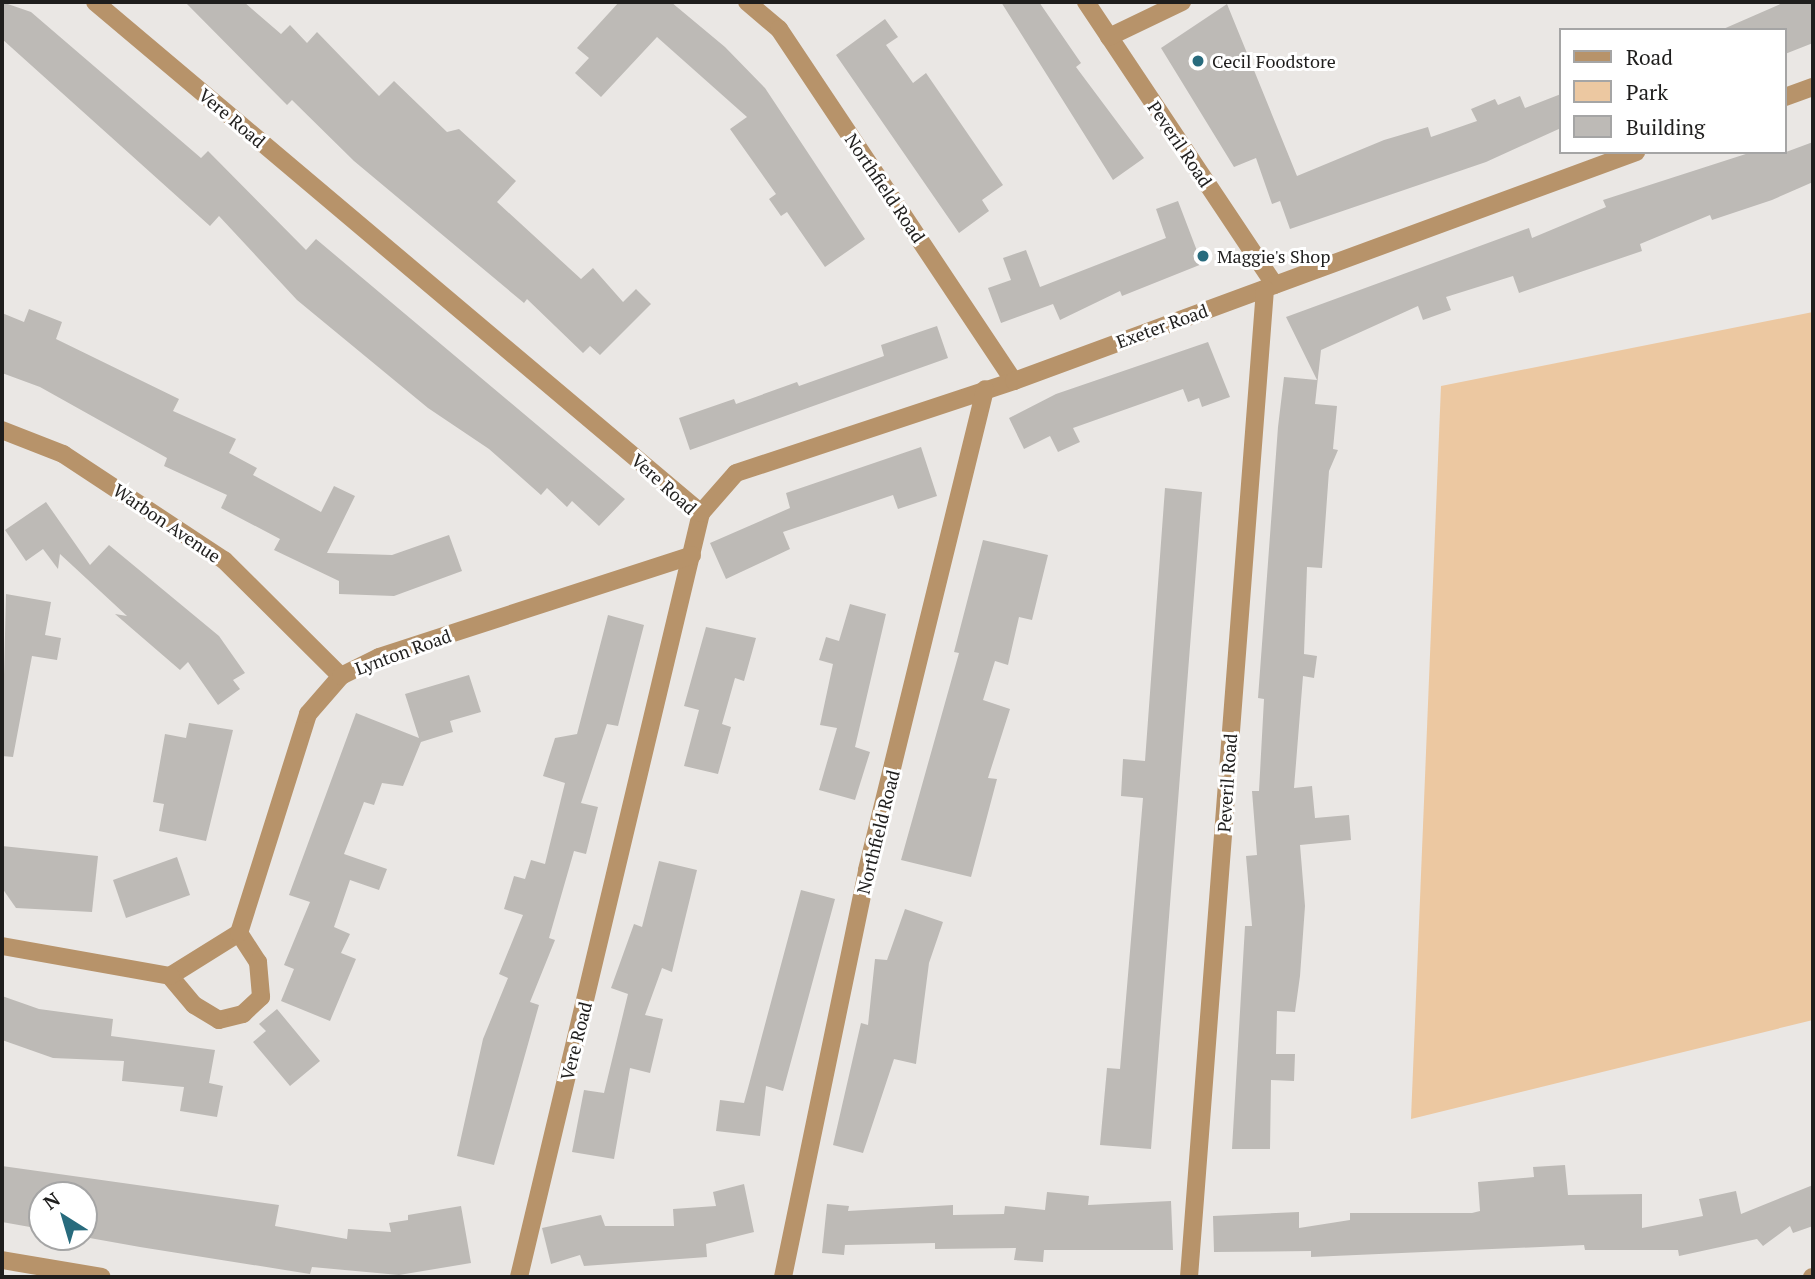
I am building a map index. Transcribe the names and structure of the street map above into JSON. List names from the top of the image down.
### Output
{
  "streets": {
    "street": [
      "Vere Road",
      "Peveril Road",
      "Northfield Road",
      "Exeter Road",
      "Warbon Avenue",
      "Lynton Road"
    ]
  },
  "crossings": [
    ["Vere Road", "Exeter Road"],
    ["Vere Road", "Lynton Road"],
    ["Peveril Road", "Exeter Road"],
    ["Northfield Road", "Exeter Road"],
    ["Warbon Avenue", "Lynton Road"]
  ],
  "places": ["Cecil Foodstore", "Maggie's Shop"],
  "legend": ["Road", "Park", "Building"],
  "north": "top left"
}
